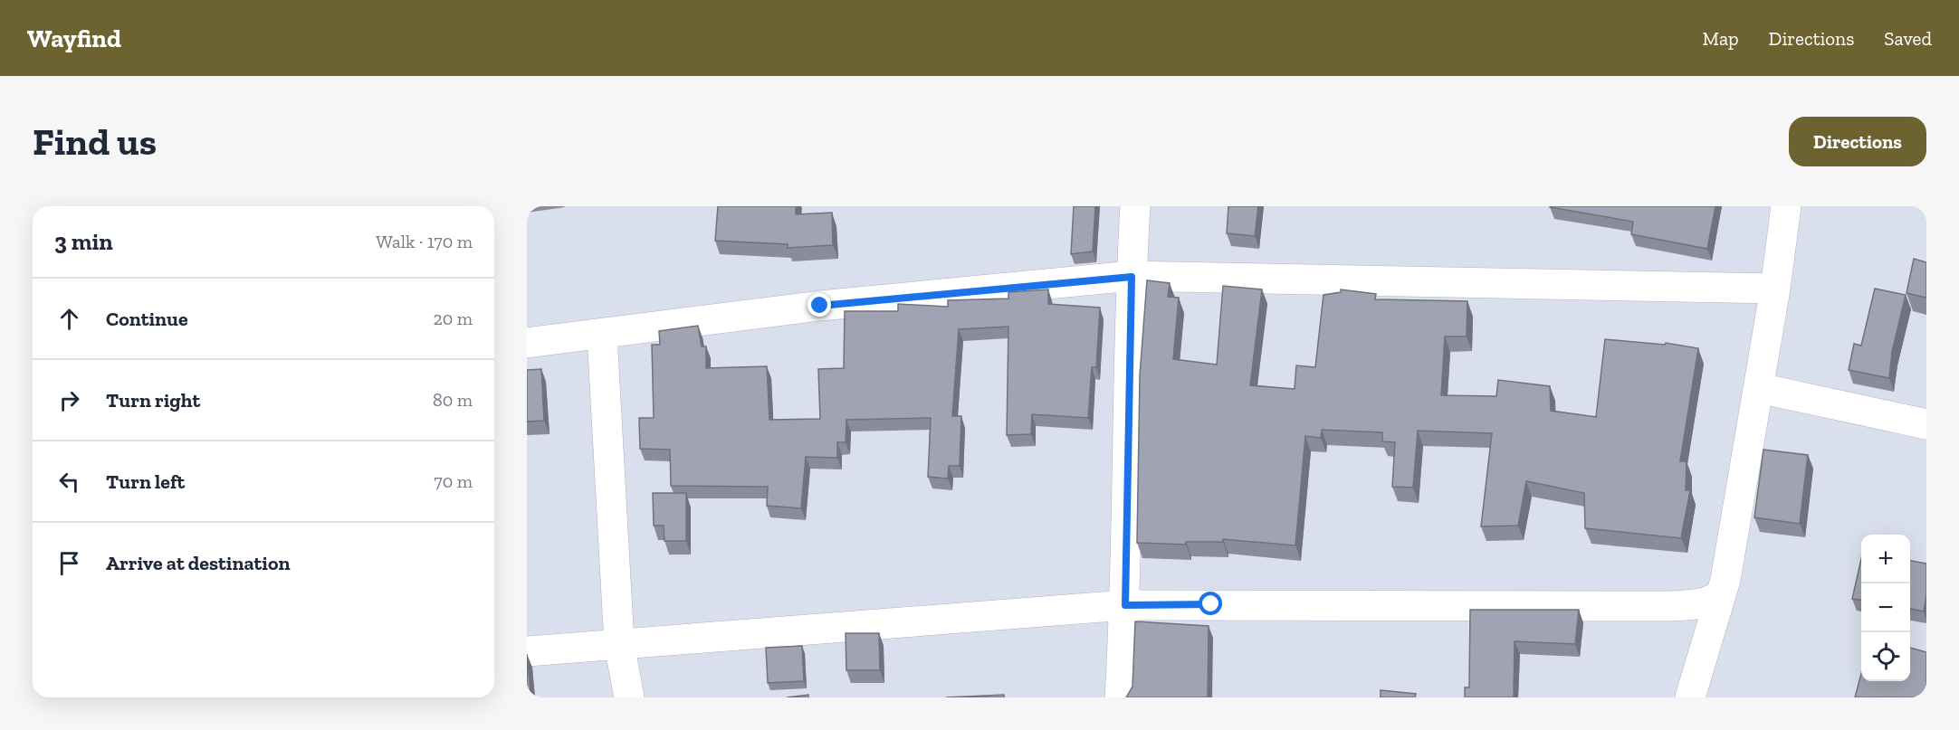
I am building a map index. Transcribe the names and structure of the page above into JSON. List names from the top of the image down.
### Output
{
  "page": {
    "header": "Wayfind",
    "nav": ["Map", "Directions", "Saved"],
    "buttons": "Directions",
    "title": "Find us",
    "heading": ["3 min", "Walk · 170 m"],
    "list": [
      ["Continue", "20 m"],
      ["Turn right", "80 m"],
      ["Turn left", "70 m"],
      "Arrive at destination"
    ],
    "map_buttons": ["+", "−"]
  }
}
